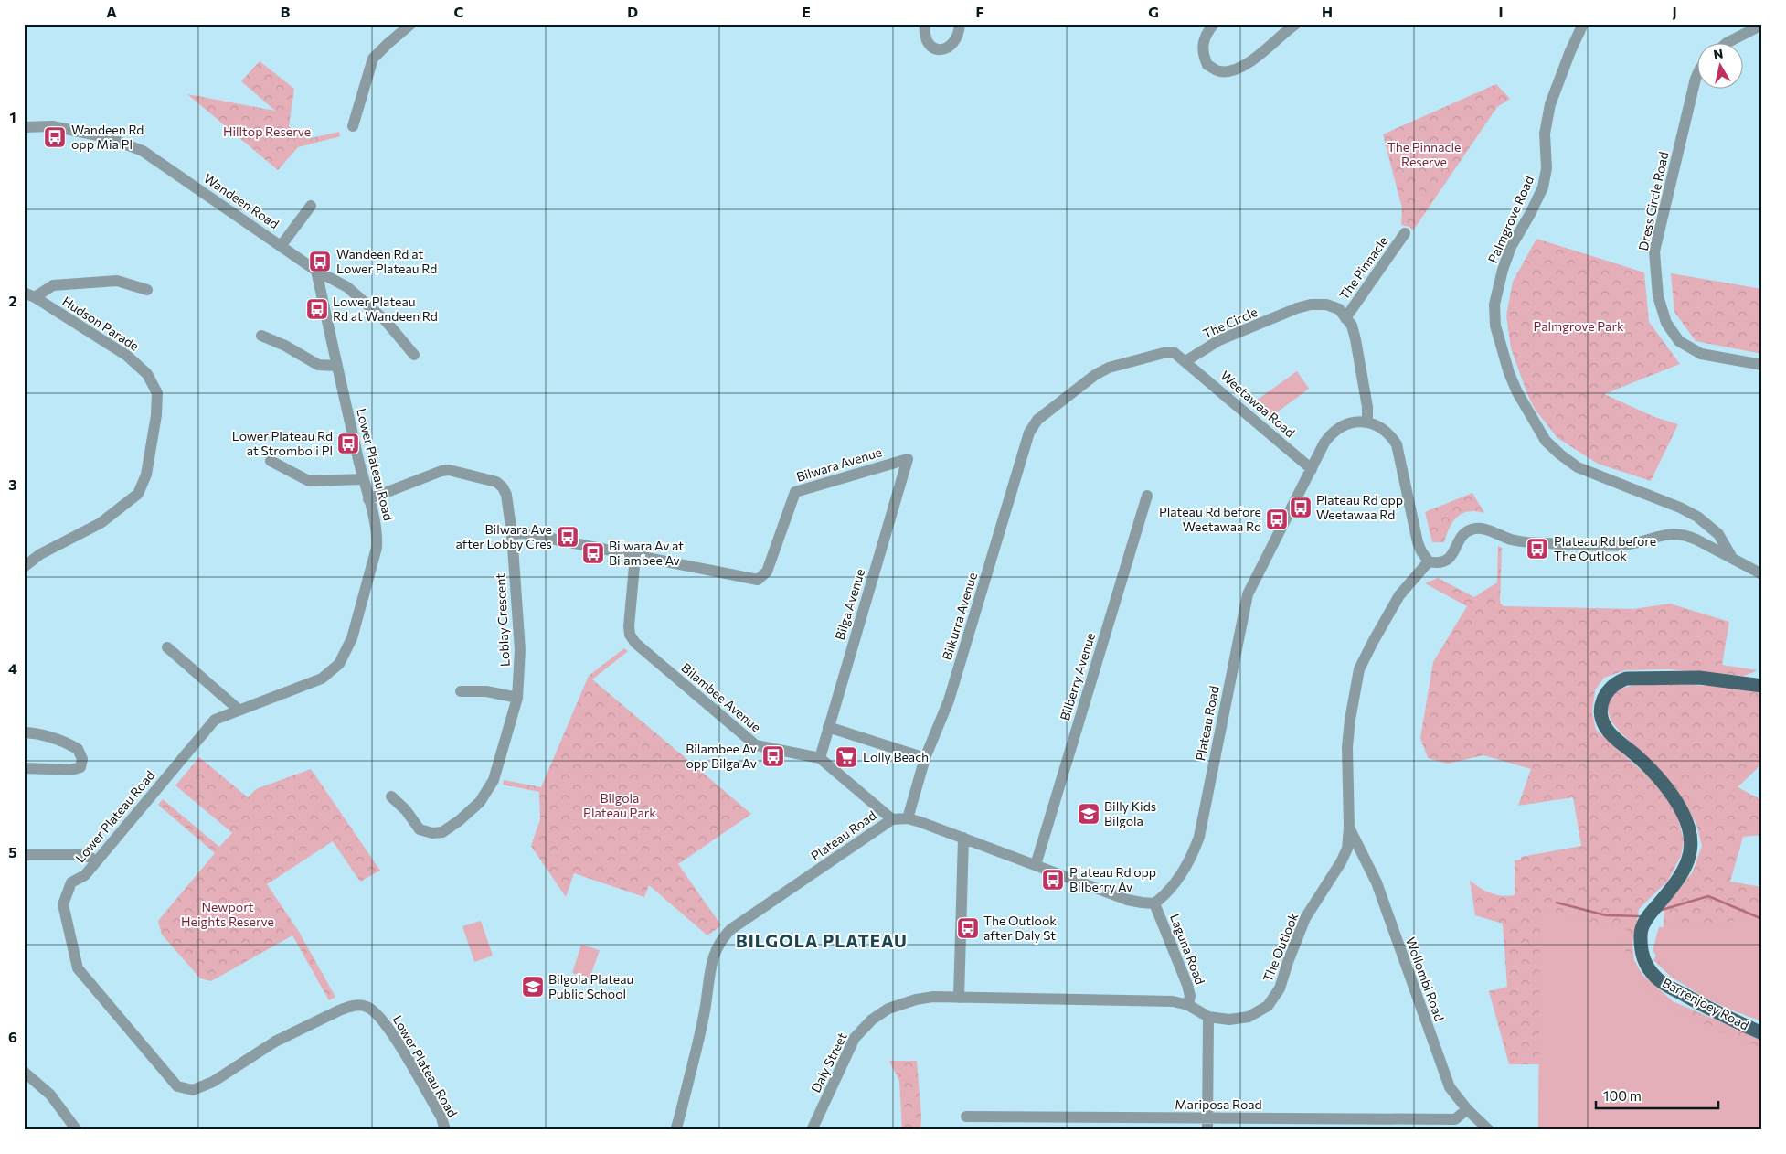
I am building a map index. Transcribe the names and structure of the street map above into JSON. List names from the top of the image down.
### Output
{
  "streets": {
    "main road": ["Barrenjoey Road"],
    "street": [
      "Wandeen Road",
      "Dress Circle Road",
      "Palmgrove Road",
      "The Pinnacle",
      "The Circle",
      "Hudson Parade",
      "Weetawaa Road",
      "Lower Plateau Road",
      "Bilwara Avenue",
      "Bilga Avenue",
      "Bilkurra Avenue",
      "Loblay Crescent",
      "Bilberry Avenue",
      "Bilambee Avenue",
      "Plateau Road",
      "The Outlook",
      "Laguna Road",
      "Wollombi Road",
      "Daly Street",
      "Mariposa Road"
    ]
  },
  "crossings": [
    ["Wandeen Road", "Lower Plateau Road"],
    ["The Pinnacle", "The Circle"],
    ["The Circle", "Weetawaa Road"],
    ["The Circle", "Bilkurra Avenue"],
    ["The Circle", "Plateau Road"],
    ["Weetawaa Road", "Bilkurra Avenue"],
    ["Weetawaa Road", "Plateau Road"],
    ["Bilwara Avenue", "Bilga Avenue"],
    ["Bilwara Avenue", "Loblay Crescent"],
    ["Bilwara Avenue", "Bilambee Avenue"],
    ["Bilga Avenue", "Bilambee Avenue"],
    ["Bilkurra Avenue", "Plateau Road"],
    ["Bilberry Avenue", "Plateau Road"],
    ["Bilambee Avenue", "Plateau Road"],
    ["Plateau Road", "Laguna Road"],
    ["The Outlook", "Laguna Road"],
    ["The Outlook", "Wollombi Road"],
    ["The Outlook", "Daly Street"],
    ["Wollombi Road", "Mariposa Road"]
  ],
  "districts": ["BILGOLA PLATEAU"],
  "parks": [
    "Hilltop Reserve",
    "The Pinnacle Reserve",
    "Palmgrove Park",
    "Bilgola Plateau Park",
    "Newport Heights Reserve"
  ],
  "places": {
    "bus stop": [
      "Wandeen Rd opp Mia Pl",
      "Wandeen Rd at Lower Plateau Rd",
      "Lower Plateau Rd at Wandeen Rd",
      "Lower Plateau Rd at Stromboli Pl",
      "Plateau Rd opp Weetawaa Rd",
      "Plateau Rd before Weetawaa Rd",
      "Bilwara Ave after Lobby Cres",
      "Plateau Rd before The Outlook",
      "Bilwara Av at Bilambee Av",
      "Bilambee Av opp Bilga Av",
      "Plateau Rd opp Bilberry Av",
      "The Outlook after Daly St"
    ],
    "supermarket": ["Lolly Beach"],
    "school or university": ["Billy Kids Bilgola", "Bilgola Plateau Public School"]
  },
  "scale_bar": "100 m",
  "north": "top",
  "grid": {
    "columns": [
      "A",
      "B",
      "C",
      "D",
      "E",
      "F",
      "G",
      "H",
      "I",
      "J"
    ],
    "rows": [
      "1",
      "2",
      "3",
      "4",
      "5",
      "6"
    ]
  }
}
